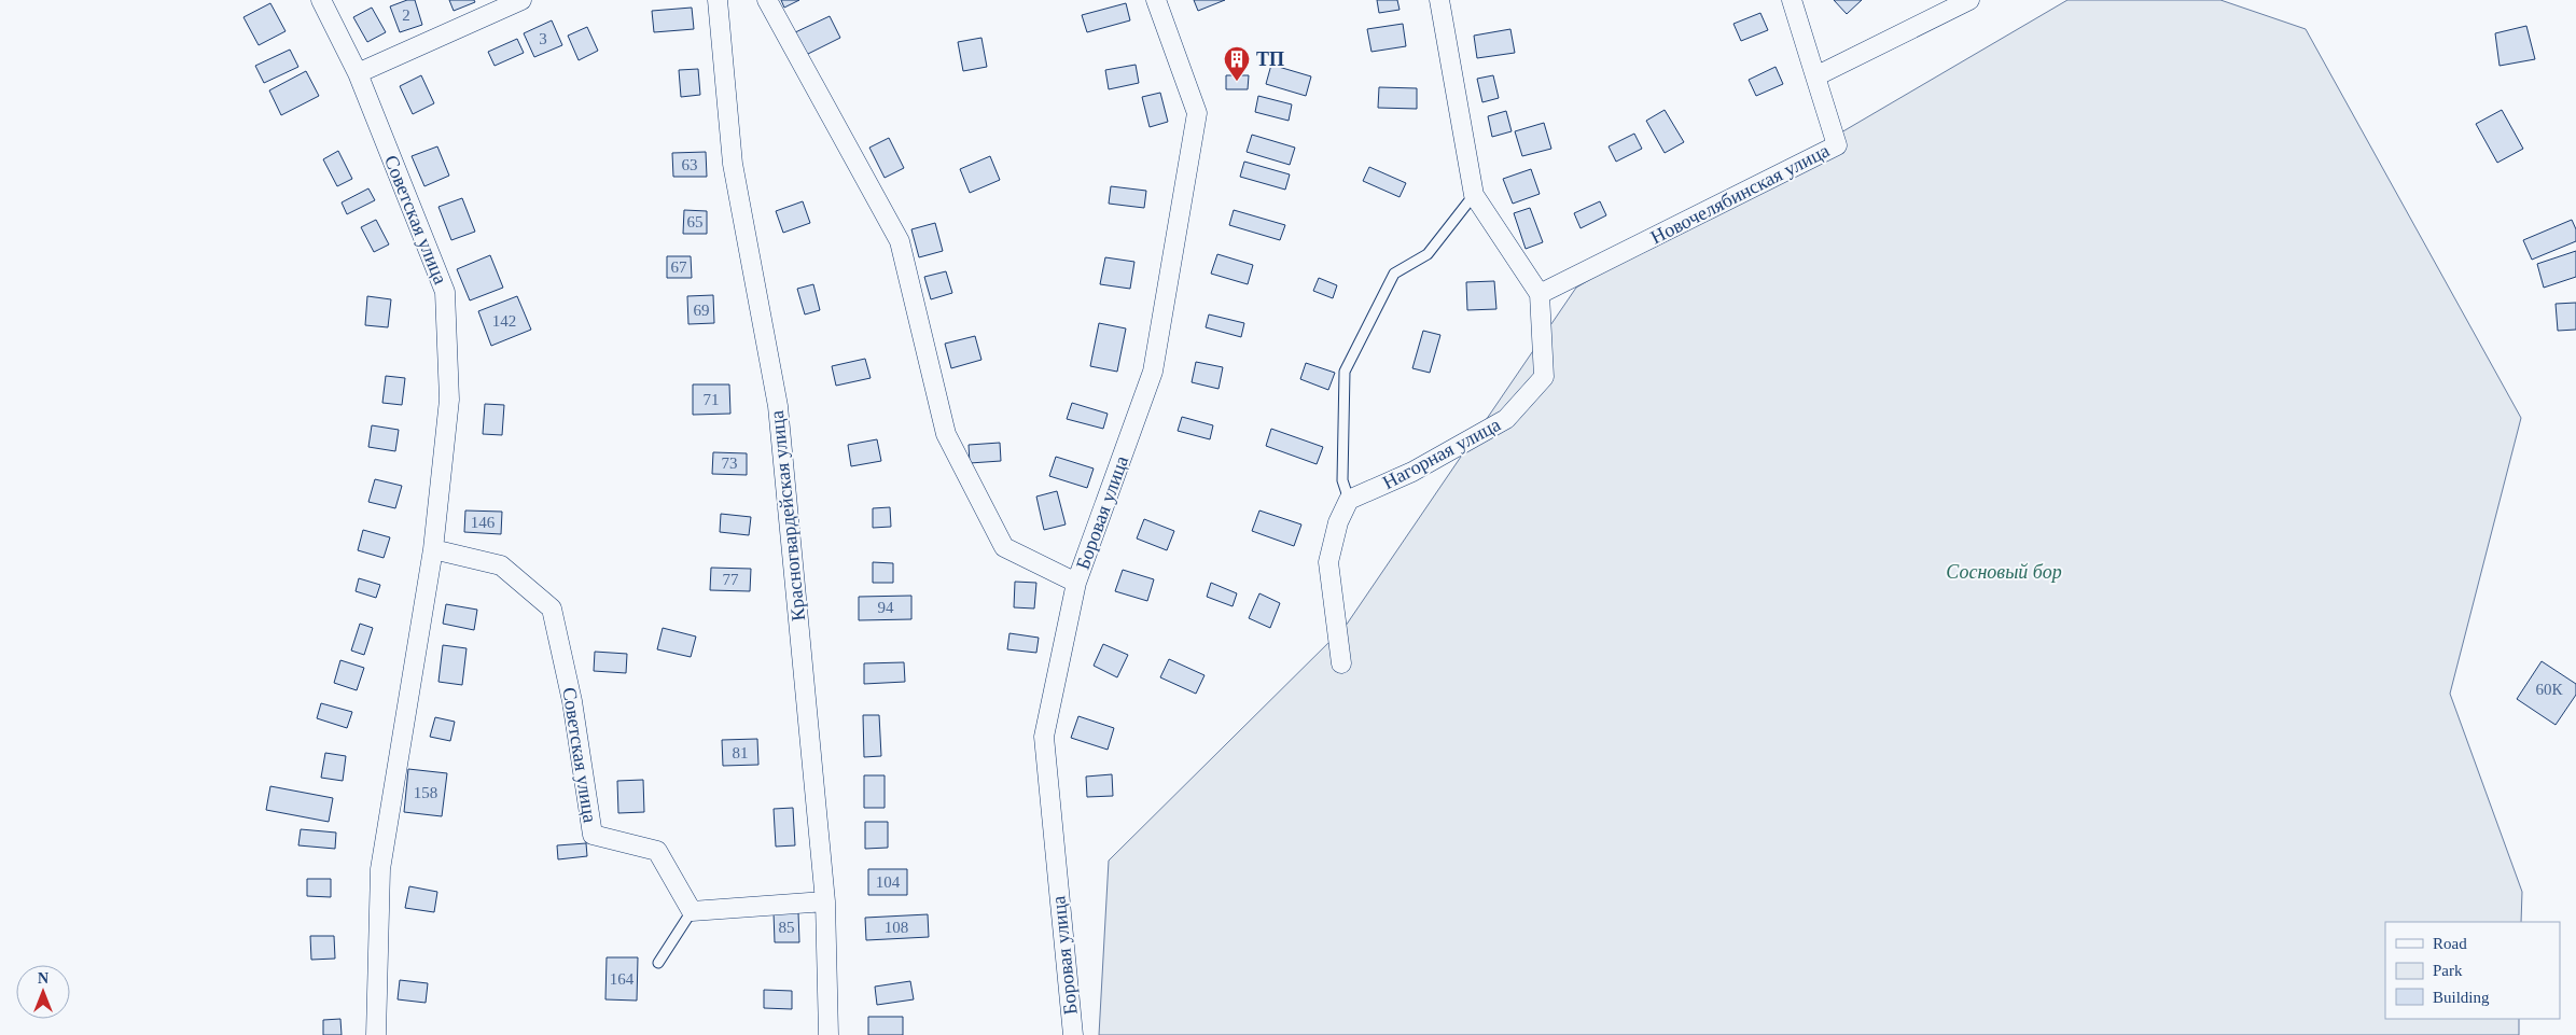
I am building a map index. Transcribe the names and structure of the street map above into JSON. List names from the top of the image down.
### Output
{
  "streets": {
    "street": [
      "Новочелябинская улица",
      "Советская улица",
      "Нагорная улица",
      "Боровая улица",
      "Красногвардейская улица"
    ]
  },
  "crossings": [
    ["Новочелябинская улица", "Нагорная улица"]
  ],
  "parks": ["Сосновый бор"],
  "places": {
    "building": ["ТП"]
  },
  "house_numbers": [
    "2",
    "3",
    "63",
    "65",
    "67",
    "69",
    "142",
    "71",
    "73",
    "146",
    "77",
    "94",
    "60К",
    "81",
    "158",
    "104",
    "85",
    "108",
    "164"
  ],
  "legend": ["Road", "Park", "Building"],
  "north": "top"
}
